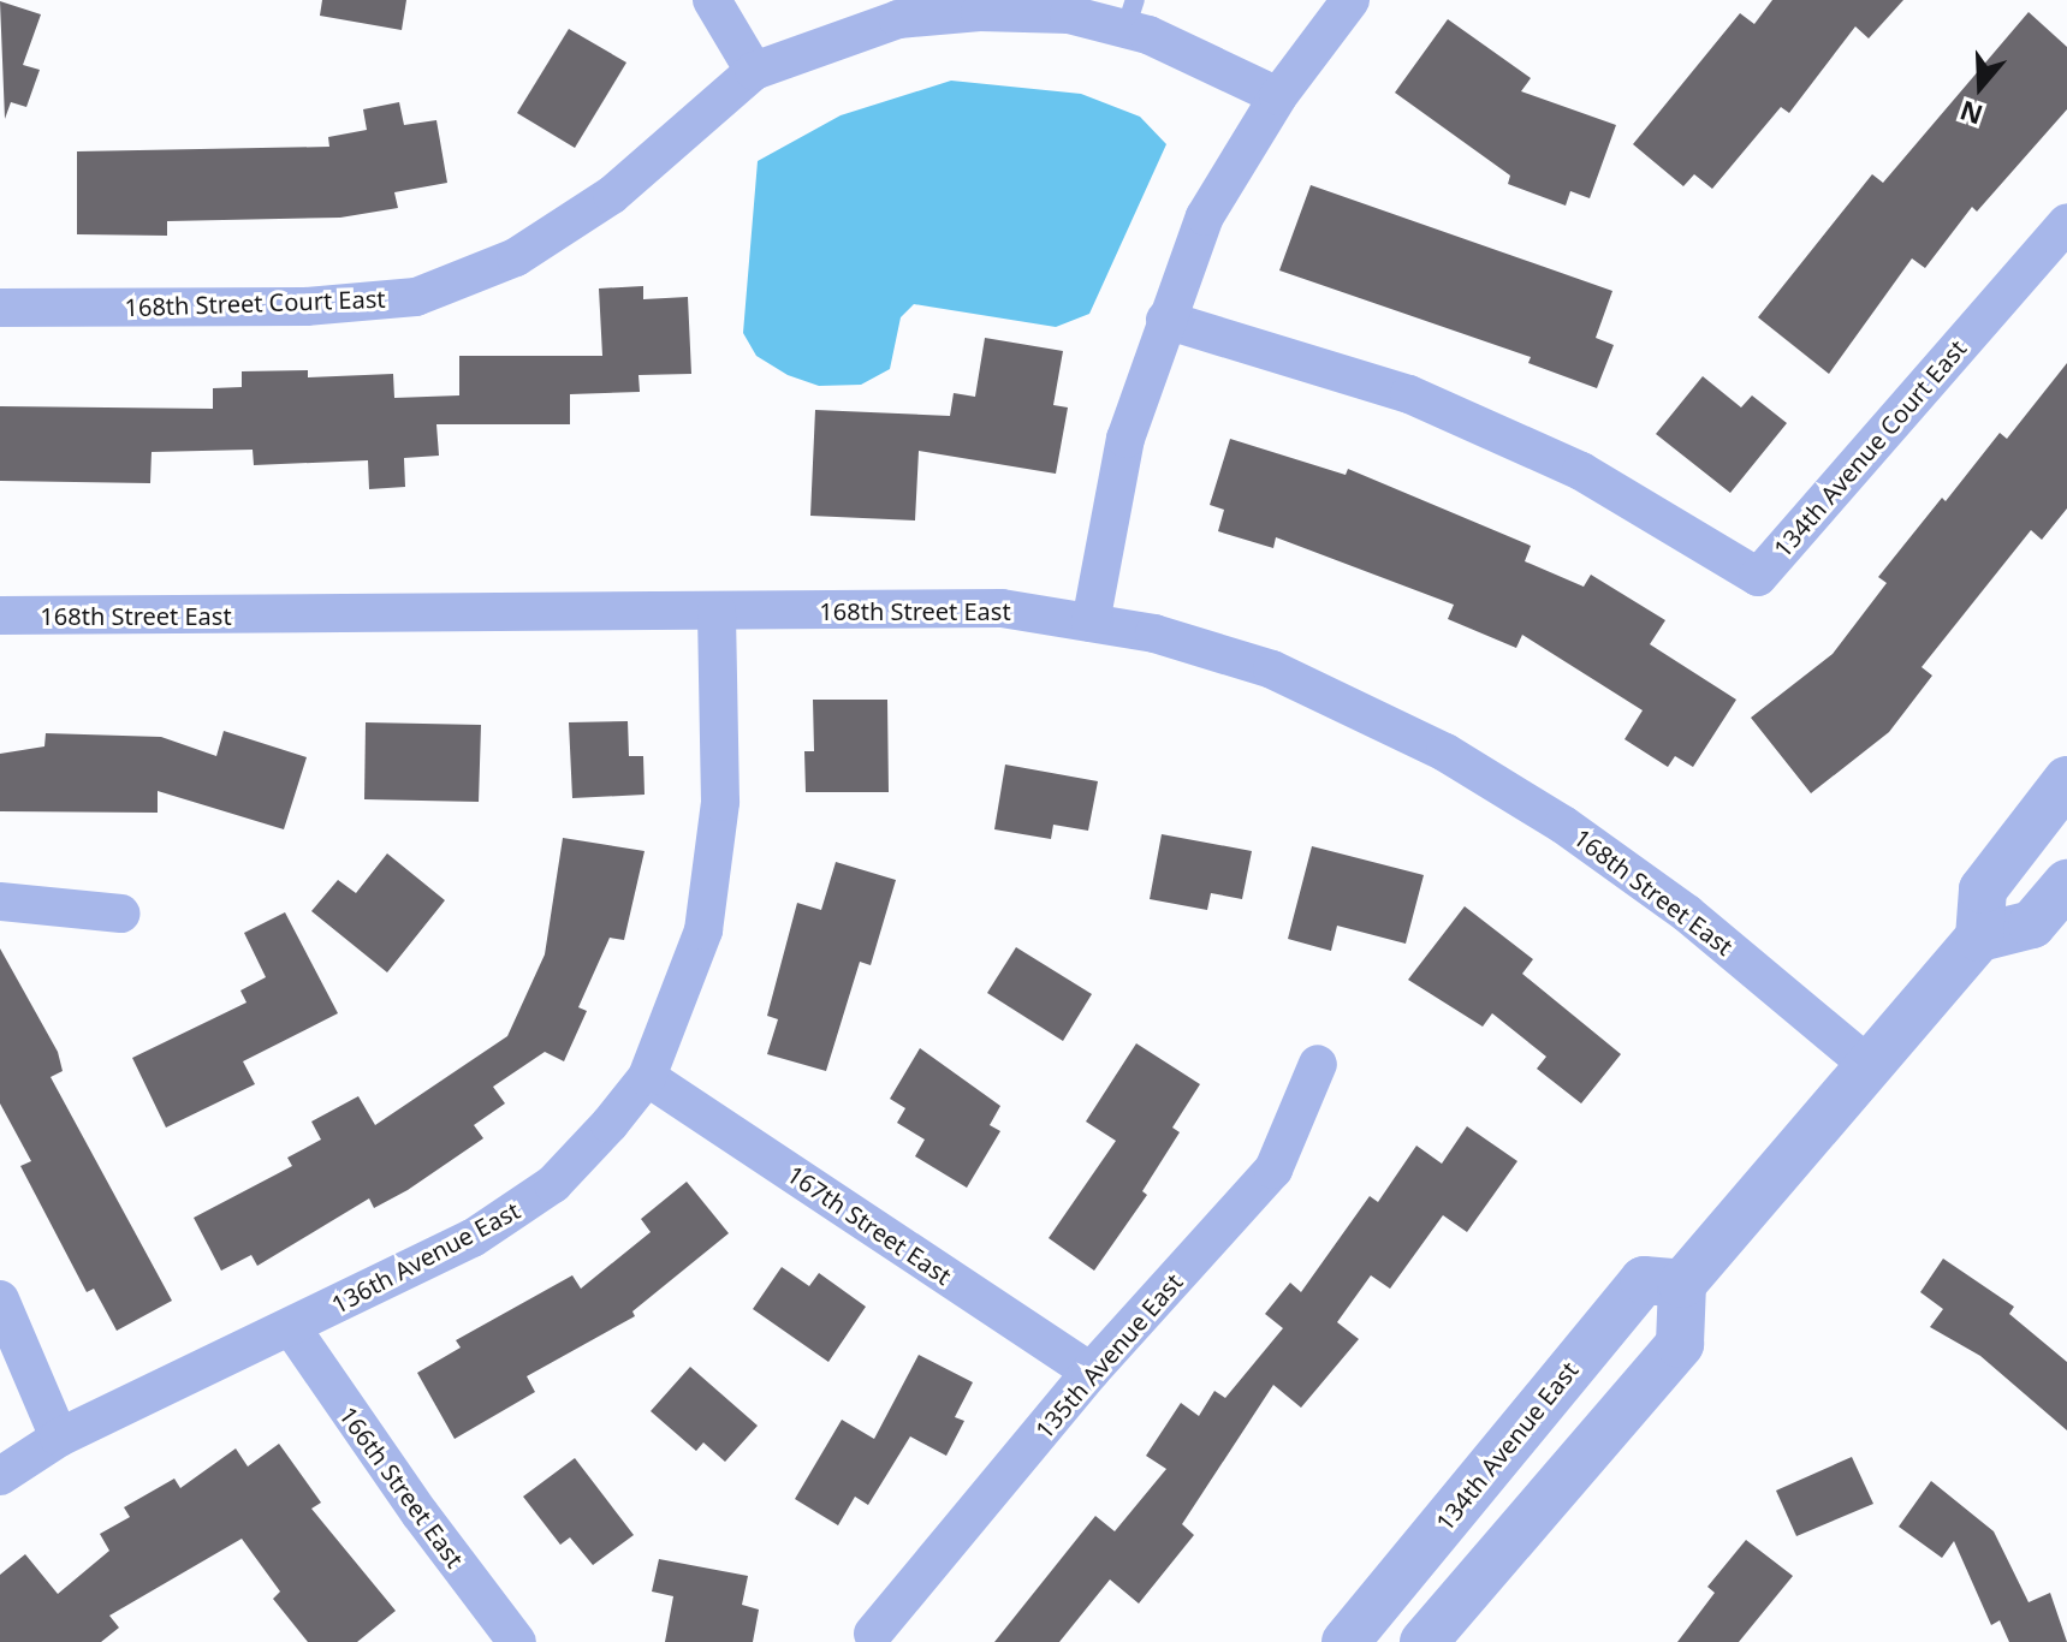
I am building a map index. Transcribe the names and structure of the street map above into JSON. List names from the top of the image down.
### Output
{
  "streets": {
    "street": [
      "168th Street Court East",
      "134th Avenue Court East",
      "168th Street East",
      "167th Street East",
      "136th Avenue East",
      "135th Avenue East",
      "134th Avenue East",
      "166th Street East"
    ]
  },
  "crossings": [
    ["168th Street East", "136th Avenue East"],
    ["167th Street East", "136th Avenue East"],
    ["167th Street East", "135th Avenue East"],
    ["136th Avenue East", "166th Street East"]
  ],
  "north": "bottom"
}
